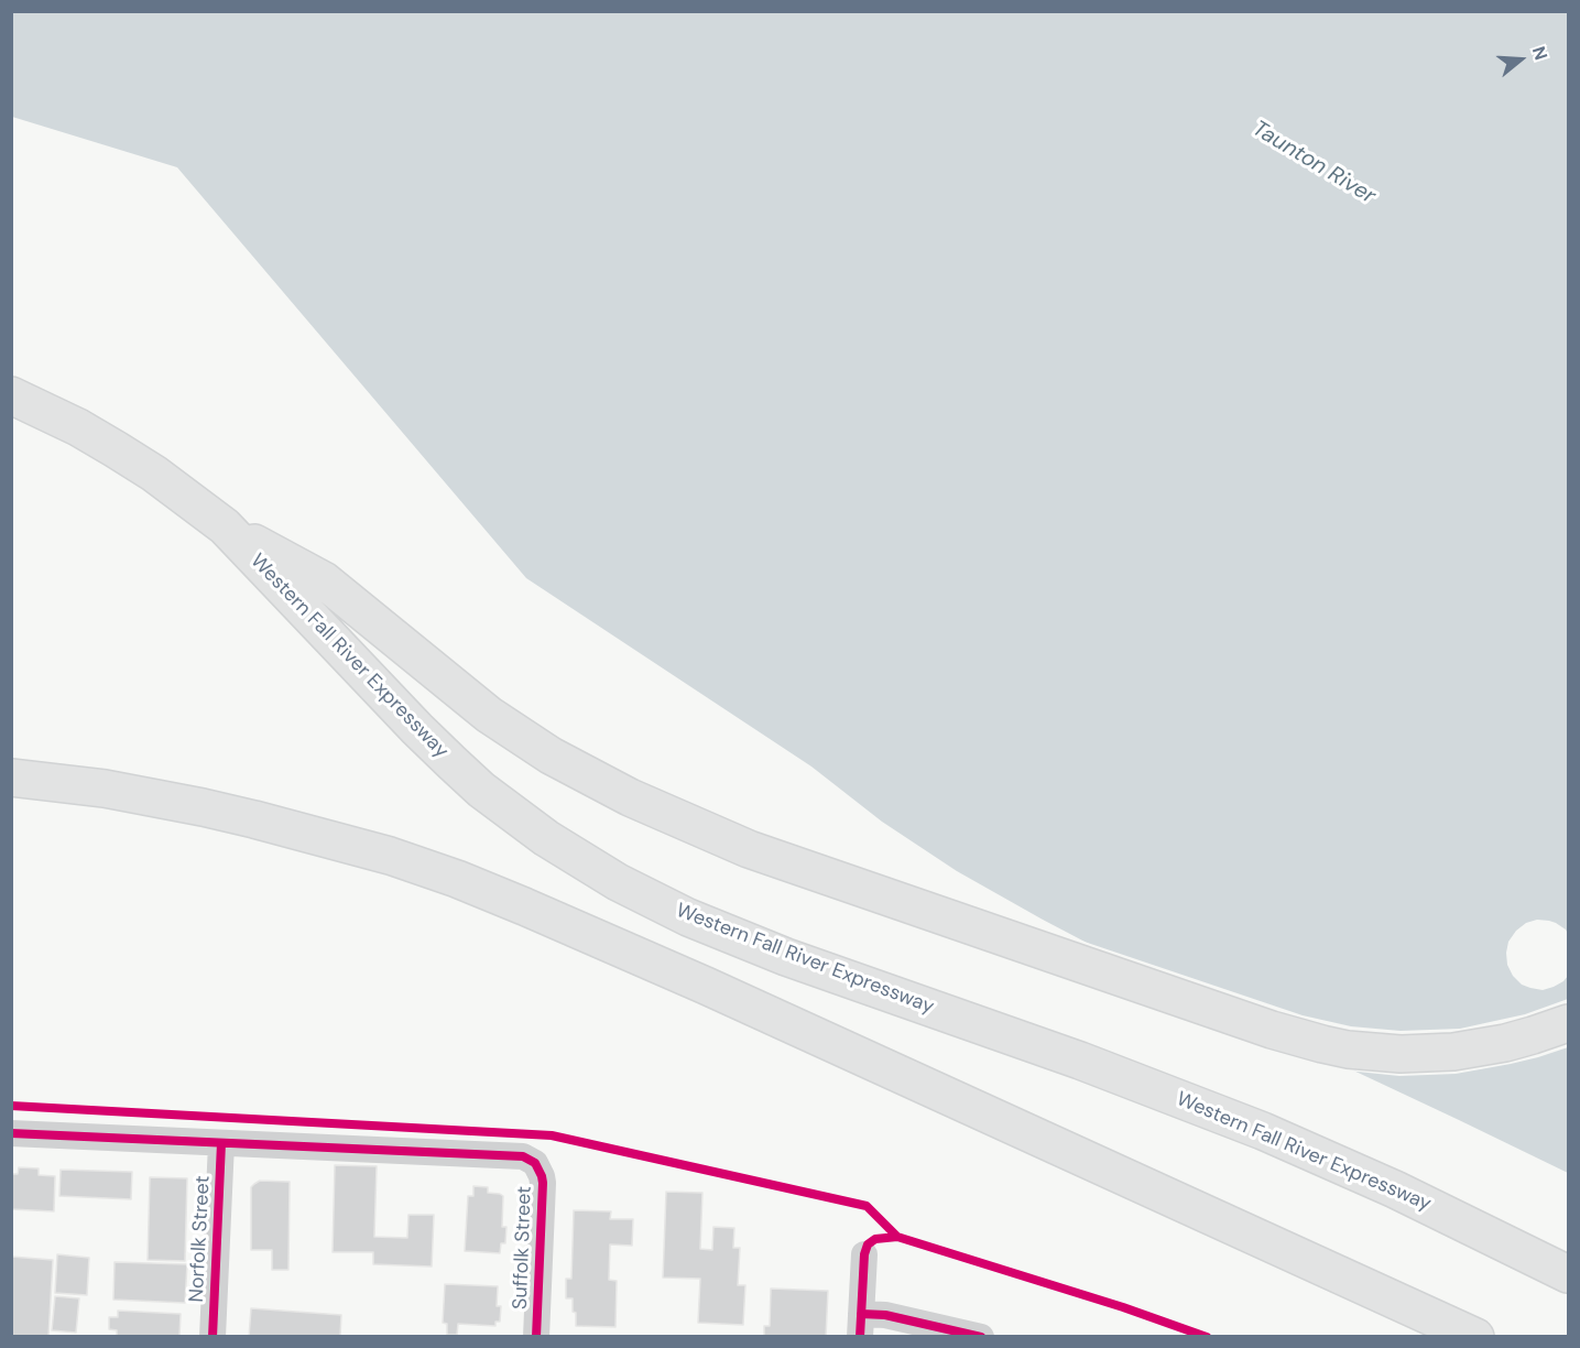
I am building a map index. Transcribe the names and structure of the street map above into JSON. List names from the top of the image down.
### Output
{
  "streets": {
    "highway": ["Western Fall River Expressway"],
    "street": ["Norfolk Street", "Suffolk Street"]
  },
  "crossings": [
    ["Norfolk Street", "Suffolk Street"]
  ],
  "water": ["Taunton River"],
  "north": "right"
}
